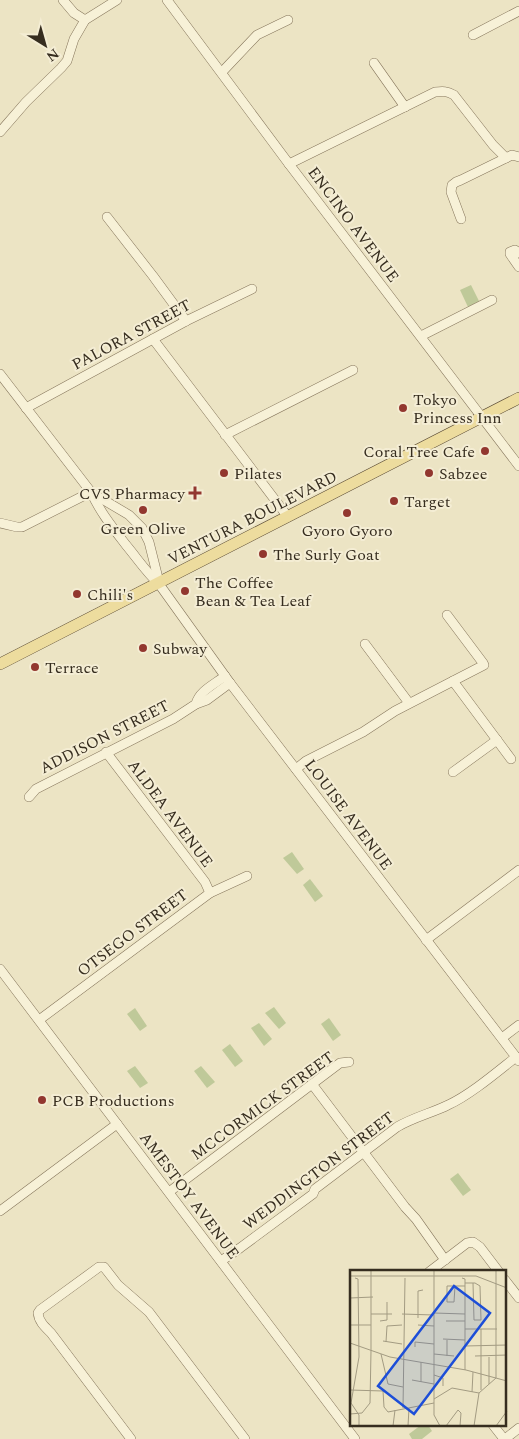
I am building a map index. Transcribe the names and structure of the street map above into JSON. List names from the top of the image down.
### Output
{
  "streets": {
    "main road": ["VENTURA BOULEVARD"],
    "street": [
      "ENCINO AVENUE",
      "PALORA STREET",
      "ADDISON STREET",
      "ALDEA AVENUE",
      "LOUISE AVENUE",
      "OTSEGO STREET",
      "MCCORMICK STREET",
      "WEDDINGTON STREET",
      "AMESTOY AVENUE"
    ]
  },
  "crossings": [
    ["ENCINO AVENUE", "VENTURA BOULEVARD"],
    ["PALORA STREET", "LOUISE AVENUE"],
    ["VENTURA BOULEVARD", "LOUISE AVENUE"],
    ["ADDISON STREET", "ALDEA AVENUE"],
    ["ADDISON STREET", "LOUISE AVENUE"],
    ["ALDEA AVENUE", "OTSEGO STREET"],
    ["LOUISE AVENUE", "WEDDINGTON STREET"],
    ["OTSEGO STREET", "AMESTOY AVENUE"],
    ["MCCORMICK STREET", "AMESTOY AVENUE"],
    ["WEDDINGTON STREET", "AMESTOY AVENUE"]
  ],
  "places": {
    "other": [
      "Tokyo Princess Inn",
      "Coral Tree Cafe",
      "Pilates",
      "Sabzee",
      "Target",
      "Green Olive",
      "Gyoro Gyoro",
      "The Surly Goat",
      "The Coffee Bean & Tea Leaf",
      "Chili's",
      "Subway",
      "Terrace",
      "PCB Productions"
    ],
    "health": ["CVS Pharmacy"]
  },
  "north": "bottom right"
}
